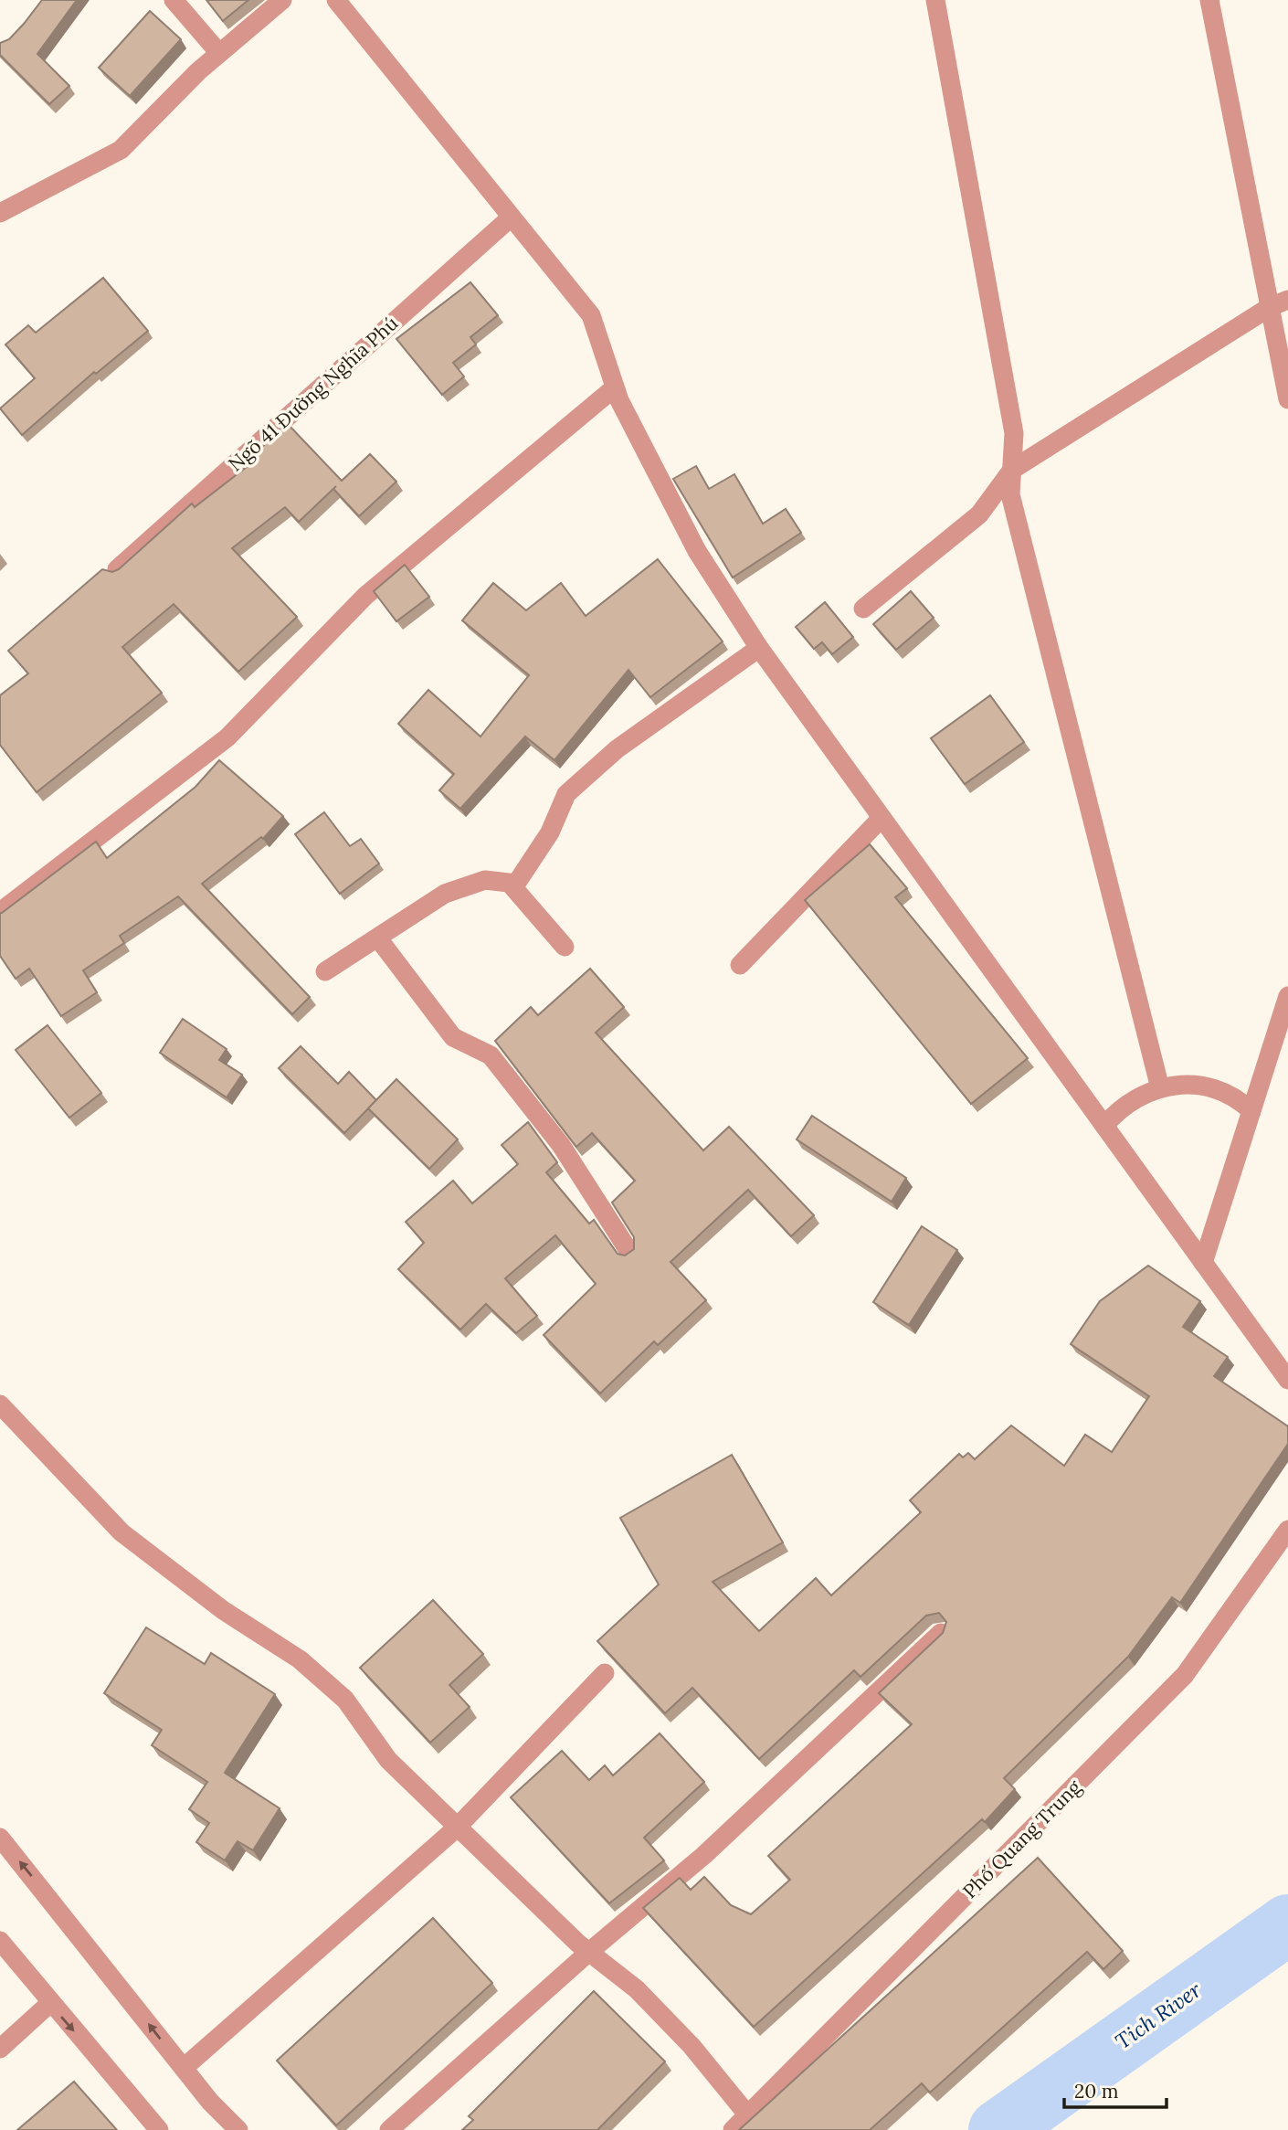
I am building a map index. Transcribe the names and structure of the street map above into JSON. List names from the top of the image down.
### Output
{
  "streets": {
    "street": ["Ngõ 41 Đường Nghĩa Phú", "Phố Quang Trung"]
  },
  "water": ["Tich River"],
  "scale_bar": "20 m"
}
